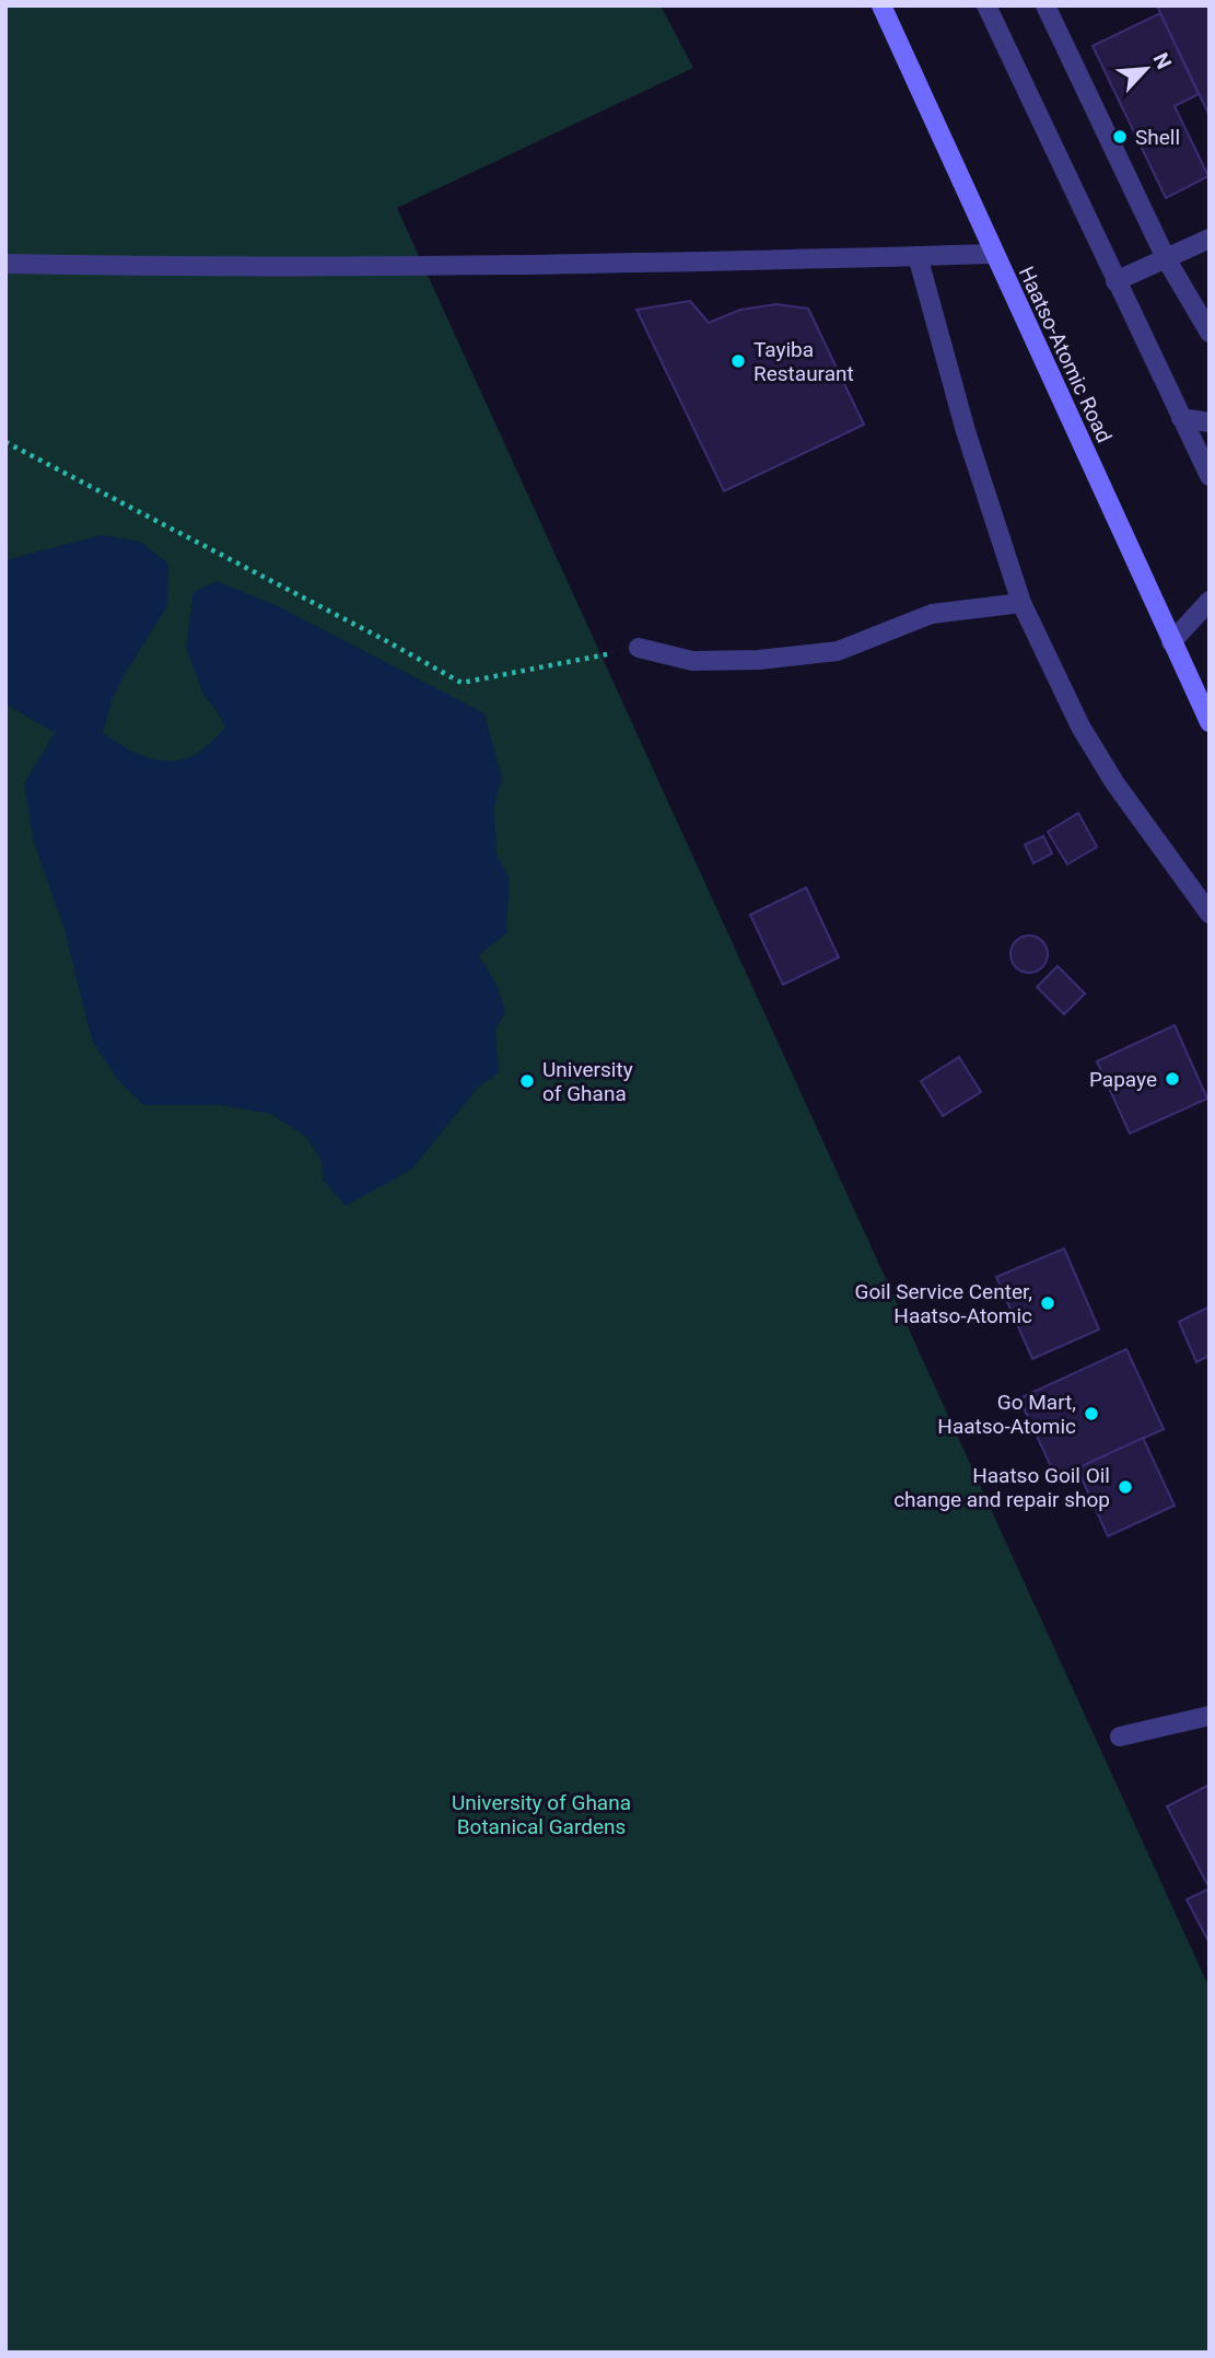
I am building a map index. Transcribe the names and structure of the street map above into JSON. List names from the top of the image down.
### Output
{
  "streets": {
    "main road": ["Haatso-Atomic Road"]
  },
  "parks": ["University of Ghana Botanical Gardens"],
  "places": [
    "Shell",
    "Tayiba Restaurant",
    "Papaye",
    "University of Ghana",
    "Goil Service Center, Haatso-Atomic",
    "Go Mart, Haatso-Atomic",
    "Haatso Goil Oil change and repair shop"
  ],
  "north": "top right"
}
